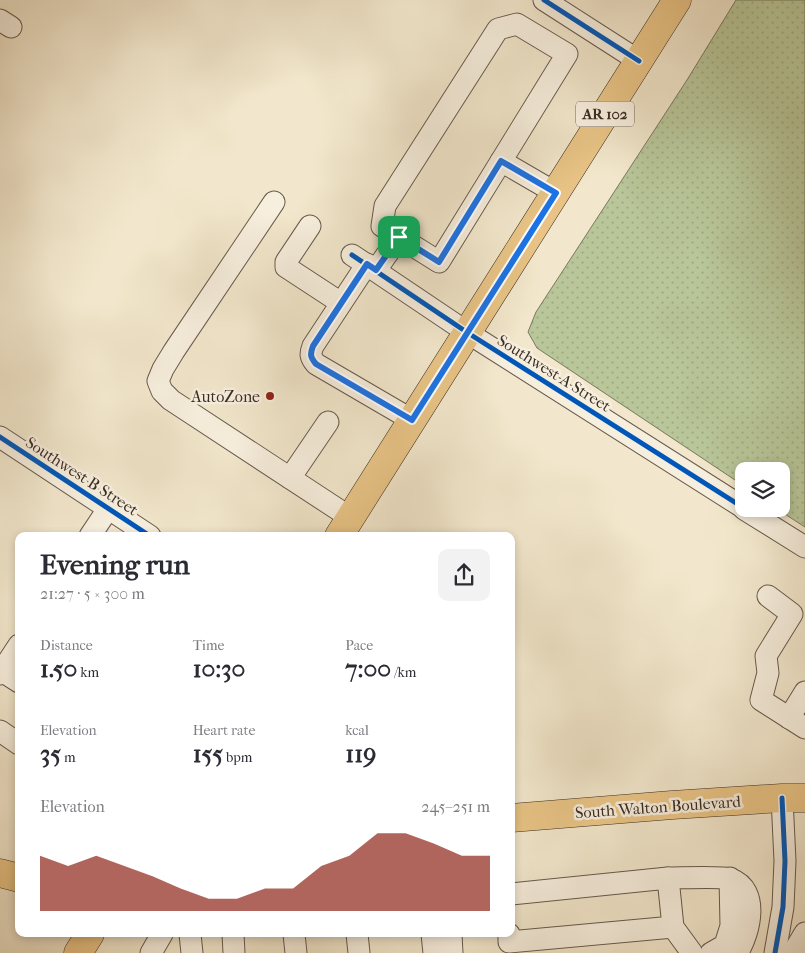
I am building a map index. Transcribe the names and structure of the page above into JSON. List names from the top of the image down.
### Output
{
  "streets": {
    "main road": ["AR 102", "South Walton Boulevard"],
    "street": ["Southwest A Street", "Southwest B Street"]
  },
  "crossings": [
    ["AR 102", "Southwest A Street"]
  ],
  "places": ["AutoZone"],
  "page": {
    "heading": ["Evening run", "21:27 · 5 × 300 m"],
    "stats": [
      ["Distance", "1.50 km"],
      ["Time", "10:30"],
      ["Pace", "7:00 /km"],
      ["Elevation", "35 m"],
      ["Heart rate", "155 bpm"],
      ["kcal", "119"]
    ],
    "chart": ["Elevation", "245–251 m"]
  }
}
